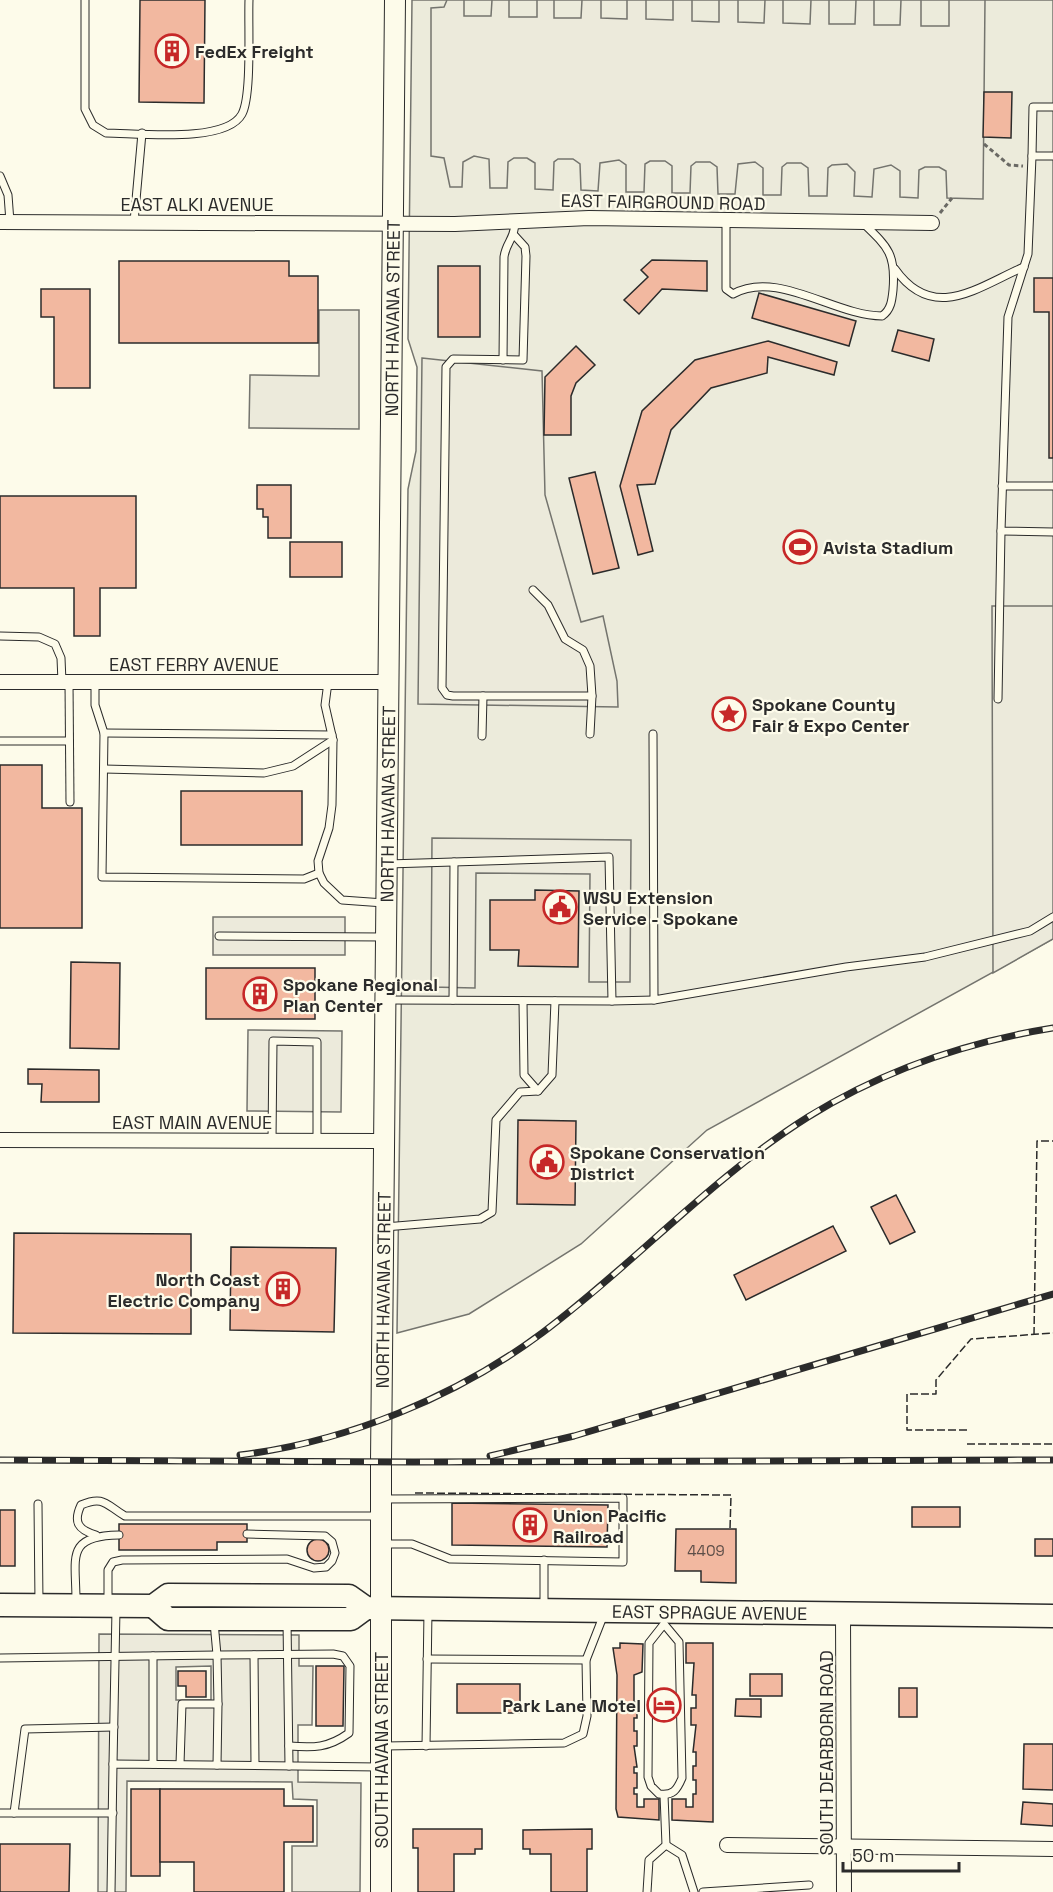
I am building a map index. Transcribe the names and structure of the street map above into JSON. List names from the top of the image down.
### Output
{
  "streets": {
    "main road": ["EAST SPRAGUE AVENUE"],
    "street": [
      "EAST FAIRGROUND ROAD",
      "EAST ALKI AVENUE",
      "NORTH HAVANA STREET",
      "EAST FERRY AVENUE",
      "EAST MAIN AVENUE",
      "SOUTH HAVANA STREET",
      "SOUTH DEARBORN ROAD"
    ]
  },
  "crossings": [
    ["EAST FAIRGROUND ROAD", "EAST ALKI AVENUE"],
    ["EAST FAIRGROUND ROAD", "NORTH HAVANA STREET"],
    ["EAST ALKI AVENUE", "NORTH HAVANA STREET"],
    ["NORTH HAVANA STREET", "EAST FERRY AVENUE"],
    ["NORTH HAVANA STREET", "EAST MAIN AVENUE"],
    ["NORTH HAVANA STREET", "EAST SPRAGUE AVENUE"],
    ["NORTH HAVANA STREET", "SOUTH HAVANA STREET"],
    ["EAST SPRAGUE AVENUE", "SOUTH HAVANA STREET"],
    ["EAST SPRAGUE AVENUE", "SOUTH DEARBORN ROAD"]
  ],
  "places": {
    "building": [
      "FedEx Freight",
      "Spokane Regional Plan Center",
      "North Coast Electric Company",
      "Union Pacific Railroad"
    ],
    "sports": ["Avista Stadium"],
    "place": ["Spokane County Fair & Expo Center"],
    "public building": ["WSU Extension Service - Spokane", "Spokane Conservation District"],
    "hotel": ["Park Lane Motel"]
  },
  "house_numbers": ["4409"],
  "scale_bar": "50 m"
}
